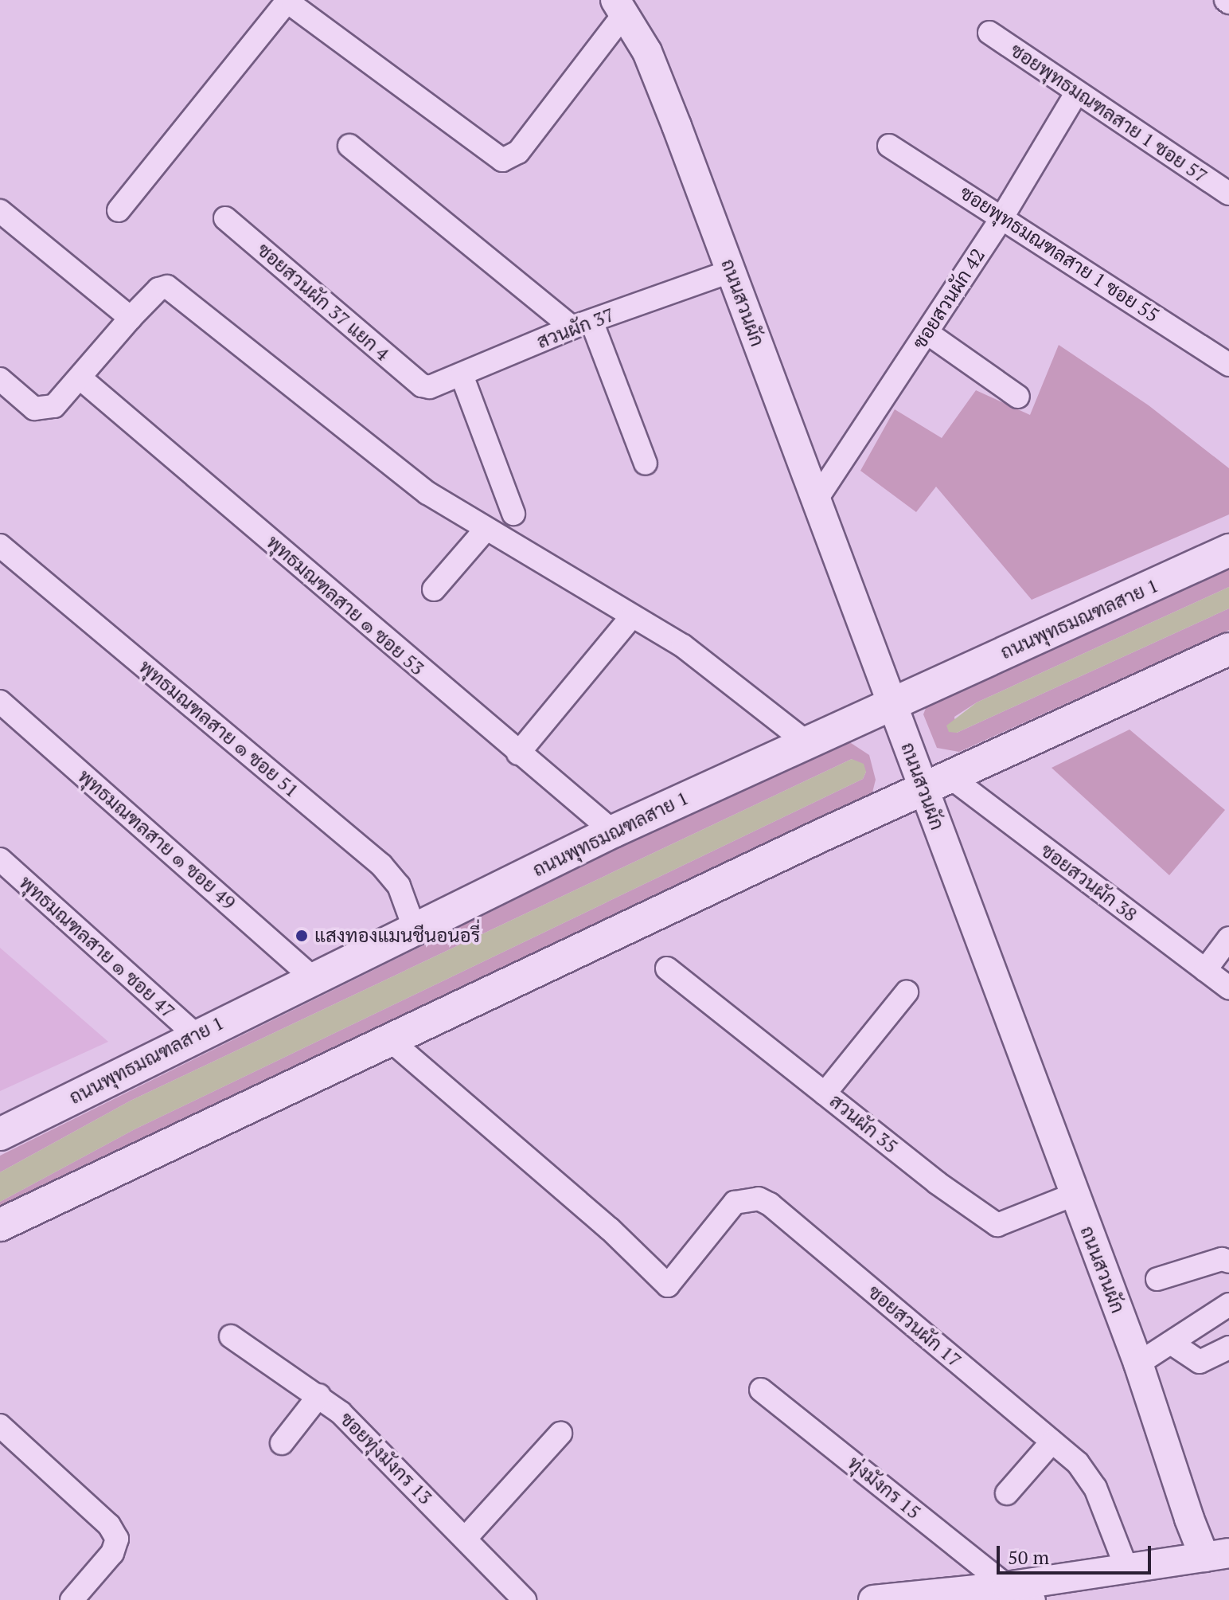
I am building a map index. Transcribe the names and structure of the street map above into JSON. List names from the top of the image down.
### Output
{
  "streets": {
    "main road": ["ถนนพุทธมณฑลสาย 1"],
    "street": [
      "ซอยพุทธมณฑลสาย 1 ซอย 57",
      "ซอยพุทธมณฑลสาย 1 ซอย 55",
      "ซอยสวนผัก 42",
      "ซอยสวนผัก 37 แยก 4",
      "ถนนสวนผัก",
      "สวนผัก 37",
      "พุทธมณฑลสาย ๑ ซอย 53",
      "พุทธมณฑลสาย ๑ ซอย 51",
      "พุทธมณฑลสาย ๑ ซอย 49",
      "ซอยสวนผัก 38",
      "พุทธมณฑลสาย ๑ ซอย 47",
      "สวนผัก 35",
      "ซอยสวนผัก 17",
      "ซอยทุ่งมังกร 13",
      "ทุ่งมังกร 15"
    ]
  },
  "crossings": [
    ["ซอยพุทธมณฑลสาย 1 ซอย 57", "ซอยสวนผัก 42"],
    ["ซอยพุทธมณฑลสาย 1 ซอย 55", "ซอยสวนผัก 42"],
    ["ซอยสวนผัก 42", "ถนนสวนผัก"],
    ["ซอยสวนผัก 37 แยก 4", "สวนผัก 37"],
    ["ถนนสวนผัก", "สวนผัก 37"],
    ["ถนนสวนผัก", "ถนนพุทธมณฑลสาย 1"],
    ["ถนนสวนผัก", "ซอยสวนผัก 38"],
    ["ถนนสวนผัก", "สวนผัก 35"],
    ["พุทธมณฑลสาย ๑ ซอย 53", "ถนนพุทธมณฑลสาย 1"],
    ["ถนนพุทธมณฑลสาย 1", "พุทธมณฑลสาย ๑ ซอย 51"],
    ["ถนนพุทธมณฑลสาย 1", "พุทธมณฑลสาย ๑ ซอย 49"],
    ["ถนนพุทธมณฑลสาย 1", "พุทธมณฑลสาย ๑ ซอย 47"]
  ],
  "places": ["แสงทองแมนชีนอนอรี่"],
  "scale_bar": "50 m"
}
